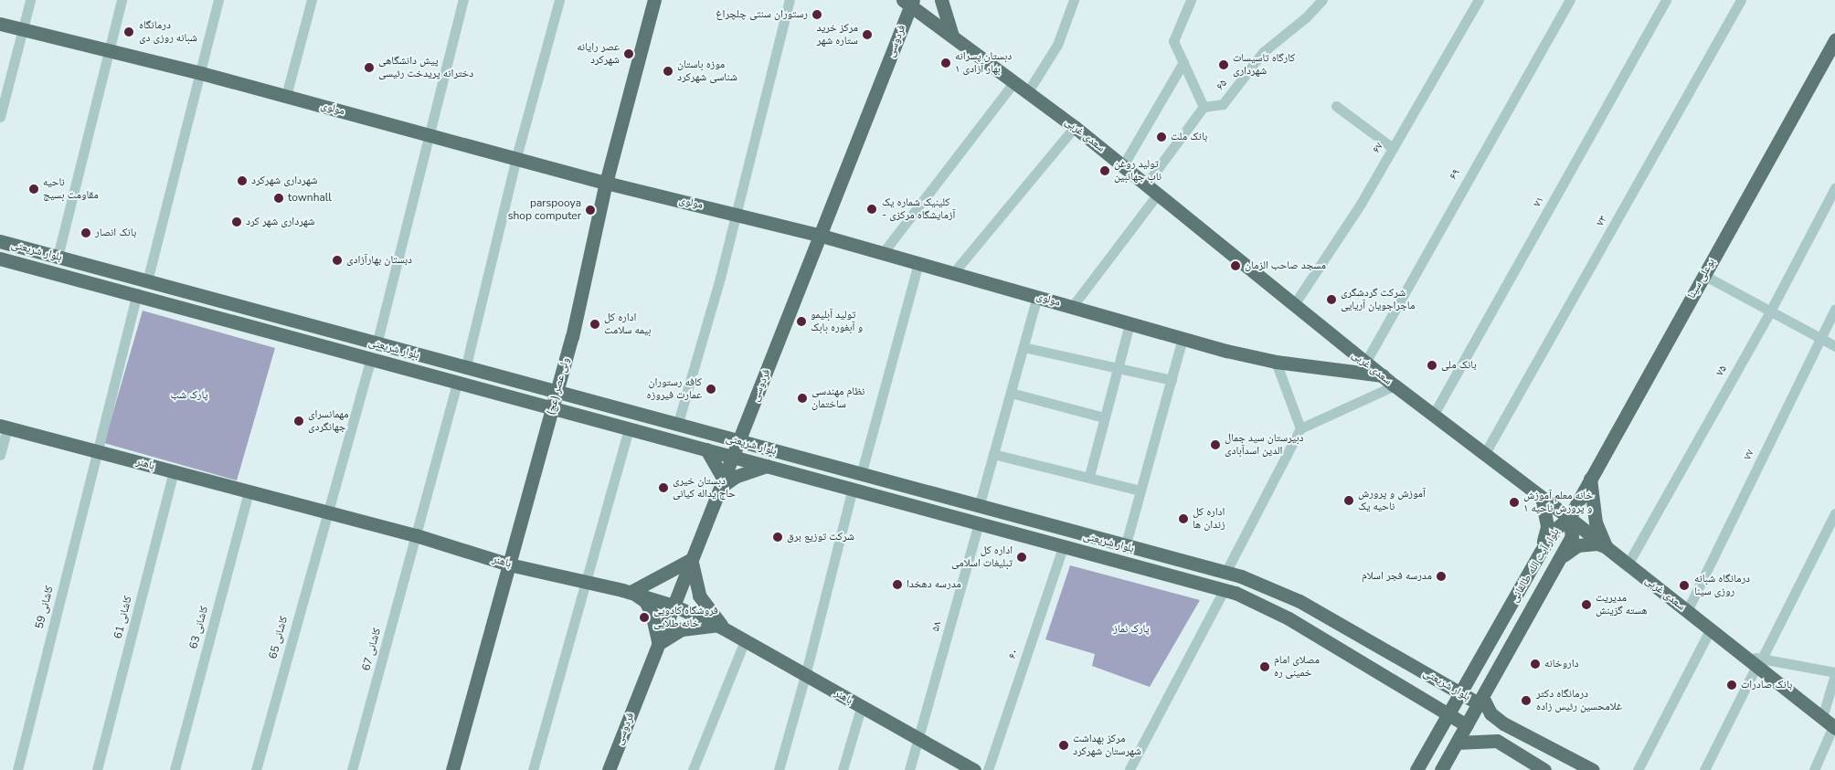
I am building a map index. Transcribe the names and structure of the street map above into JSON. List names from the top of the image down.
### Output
{
  "streets": {
    "main road": [
      "فردوسی",
      "مولوی",
      "سعدی غربی",
      "بلوار شریعتی",
      "بوعلی سینا",
      "ولی عصر (عج)",
      "باهنر",
      "بلوار آیت الله طالقانی"
    ],
    "street": [
      "۶۵",
      "۶۷",
      "۶۹",
      "۷۱",
      "۷۳",
      "۷۵",
      "۷۷",
      "کاشانی 59",
      "کاشانی 61",
      "۵۸",
      "کاشانی 63",
      "کاشانی 65",
      "کاشانی 67",
      "۶۰"
    ]
  },
  "crossings": [
    ["فردوسی", "مولوی"],
    ["فردوسی", "سعدی غربی"],
    ["فردوسی", "بلوار شریعتی"],
    ["فردوسی", "باهنر"],
    ["مولوی", "سعدی غربی"],
    ["مولوی", "ولی عصر (عج)"],
    ["سعدی غربی", "۶۷"],
    ["سعدی غربی", "۶۹"],
    ["سعدی غربی", "۷۱"],
    ["سعدی غربی", "۷۳"],
    ["سعدی غربی", "بوعلی سینا"],
    ["سعدی غربی", "۷۵"],
    ["سعدی غربی", "۷۷"],
    ["سعدی غربی", "بلوار آیت الله طالقانی"],
    ["بلوار شریعتی", "ولی عصر (عج)"],
    ["بلوار شریعتی", "بلوار آیت الله طالقانی"],
    ["بلوار شریعتی", "کاشانی 59"],
    ["بلوار شریعتی", "۵۸"],
    ["بلوار شریعتی", "کاشانی 65"],
    ["بلوار شریعتی", "کاشانی 67"],
    ["بلوار شریعتی", "۶۰"],
    ["بوعلی سینا", "بلوار آیت الله طالقانی"],
    ["ولی عصر (عج)", "باهنر"],
    ["باهنر", "کاشانی 59"],
    ["باهنر", "کاشانی 61"],
    ["باهنر", "۵۸"],
    ["باهنر", "کاشانی 63"],
    ["باهنر", "کاشانی 65"],
    ["باهنر", "کاشانی 67"]
  ],
  "parks": ["پارک شب", "پارک نماز"],
  "places": [
    "رستوران سنتی چلچراغ",
    "درمانگاه شبانه روزی دی",
    "مرکز خرید ستاره شهر",
    "عصر رایانه شهرکرد",
    "دبستان پسرانه بهار آزادی ۱",
    "کارگاه تاسیسات شهرداری",
    "پیش دانشگاهی دخترانه پریدخت رئیسی",
    "موزه باستان شناسی شهرکرد",
    "بانک ملت",
    "تولید روغن ناب جهانبین",
    "شهرداری شهرکرد",
    "ناحیه مقاومت بسیج",
    "townhall",
    "کلینیک شماره یک - آزمایشگاه مرکزی",
    "parspooya shop computer",
    "شهرداری شهر کرد",
    "بانک انصار",
    "دبستان بهارآزادی",
    "مسجد صاحب الزمان",
    "شرکت گردشگری ماجراجویان آریایی",
    "تولید آبلیمو و آبغوره بابک",
    "اداره کل بیمه سلامت",
    "بانک ملی",
    "کافه رستوران عمارت فیروزه",
    "نظام مهندسی ساختمان",
    "مهمانسرای جهانگردی",
    "دبیرستان سید جمال الدین اسدآبادی",
    "دبستان خیری حاج یداله کیانی",
    "آموزش و پرورش ناحیه یک",
    "خانه معلم آموزش و پرورش ناحیه ۱",
    "اداره کل زندان ها",
    "شرکت توزیع برق",
    "اداره کل تبلیغات اسلامی",
    "مدرسه فجر اسلام",
    "مدرسه دهخدا",
    "درمانگاه شبانه روزی سینا",
    "مدیریت هسته گزینش",
    "فروشگاه کادویی خانه طلایی",
    "داروخانه",
    "مصلای امام خمینی ره",
    "بانک صادرات",
    "درمانگاه دکتر غلامحسین رئیس زاده",
    "مرکز بهداشت شهرستان شهرکرد"
  ]
}
